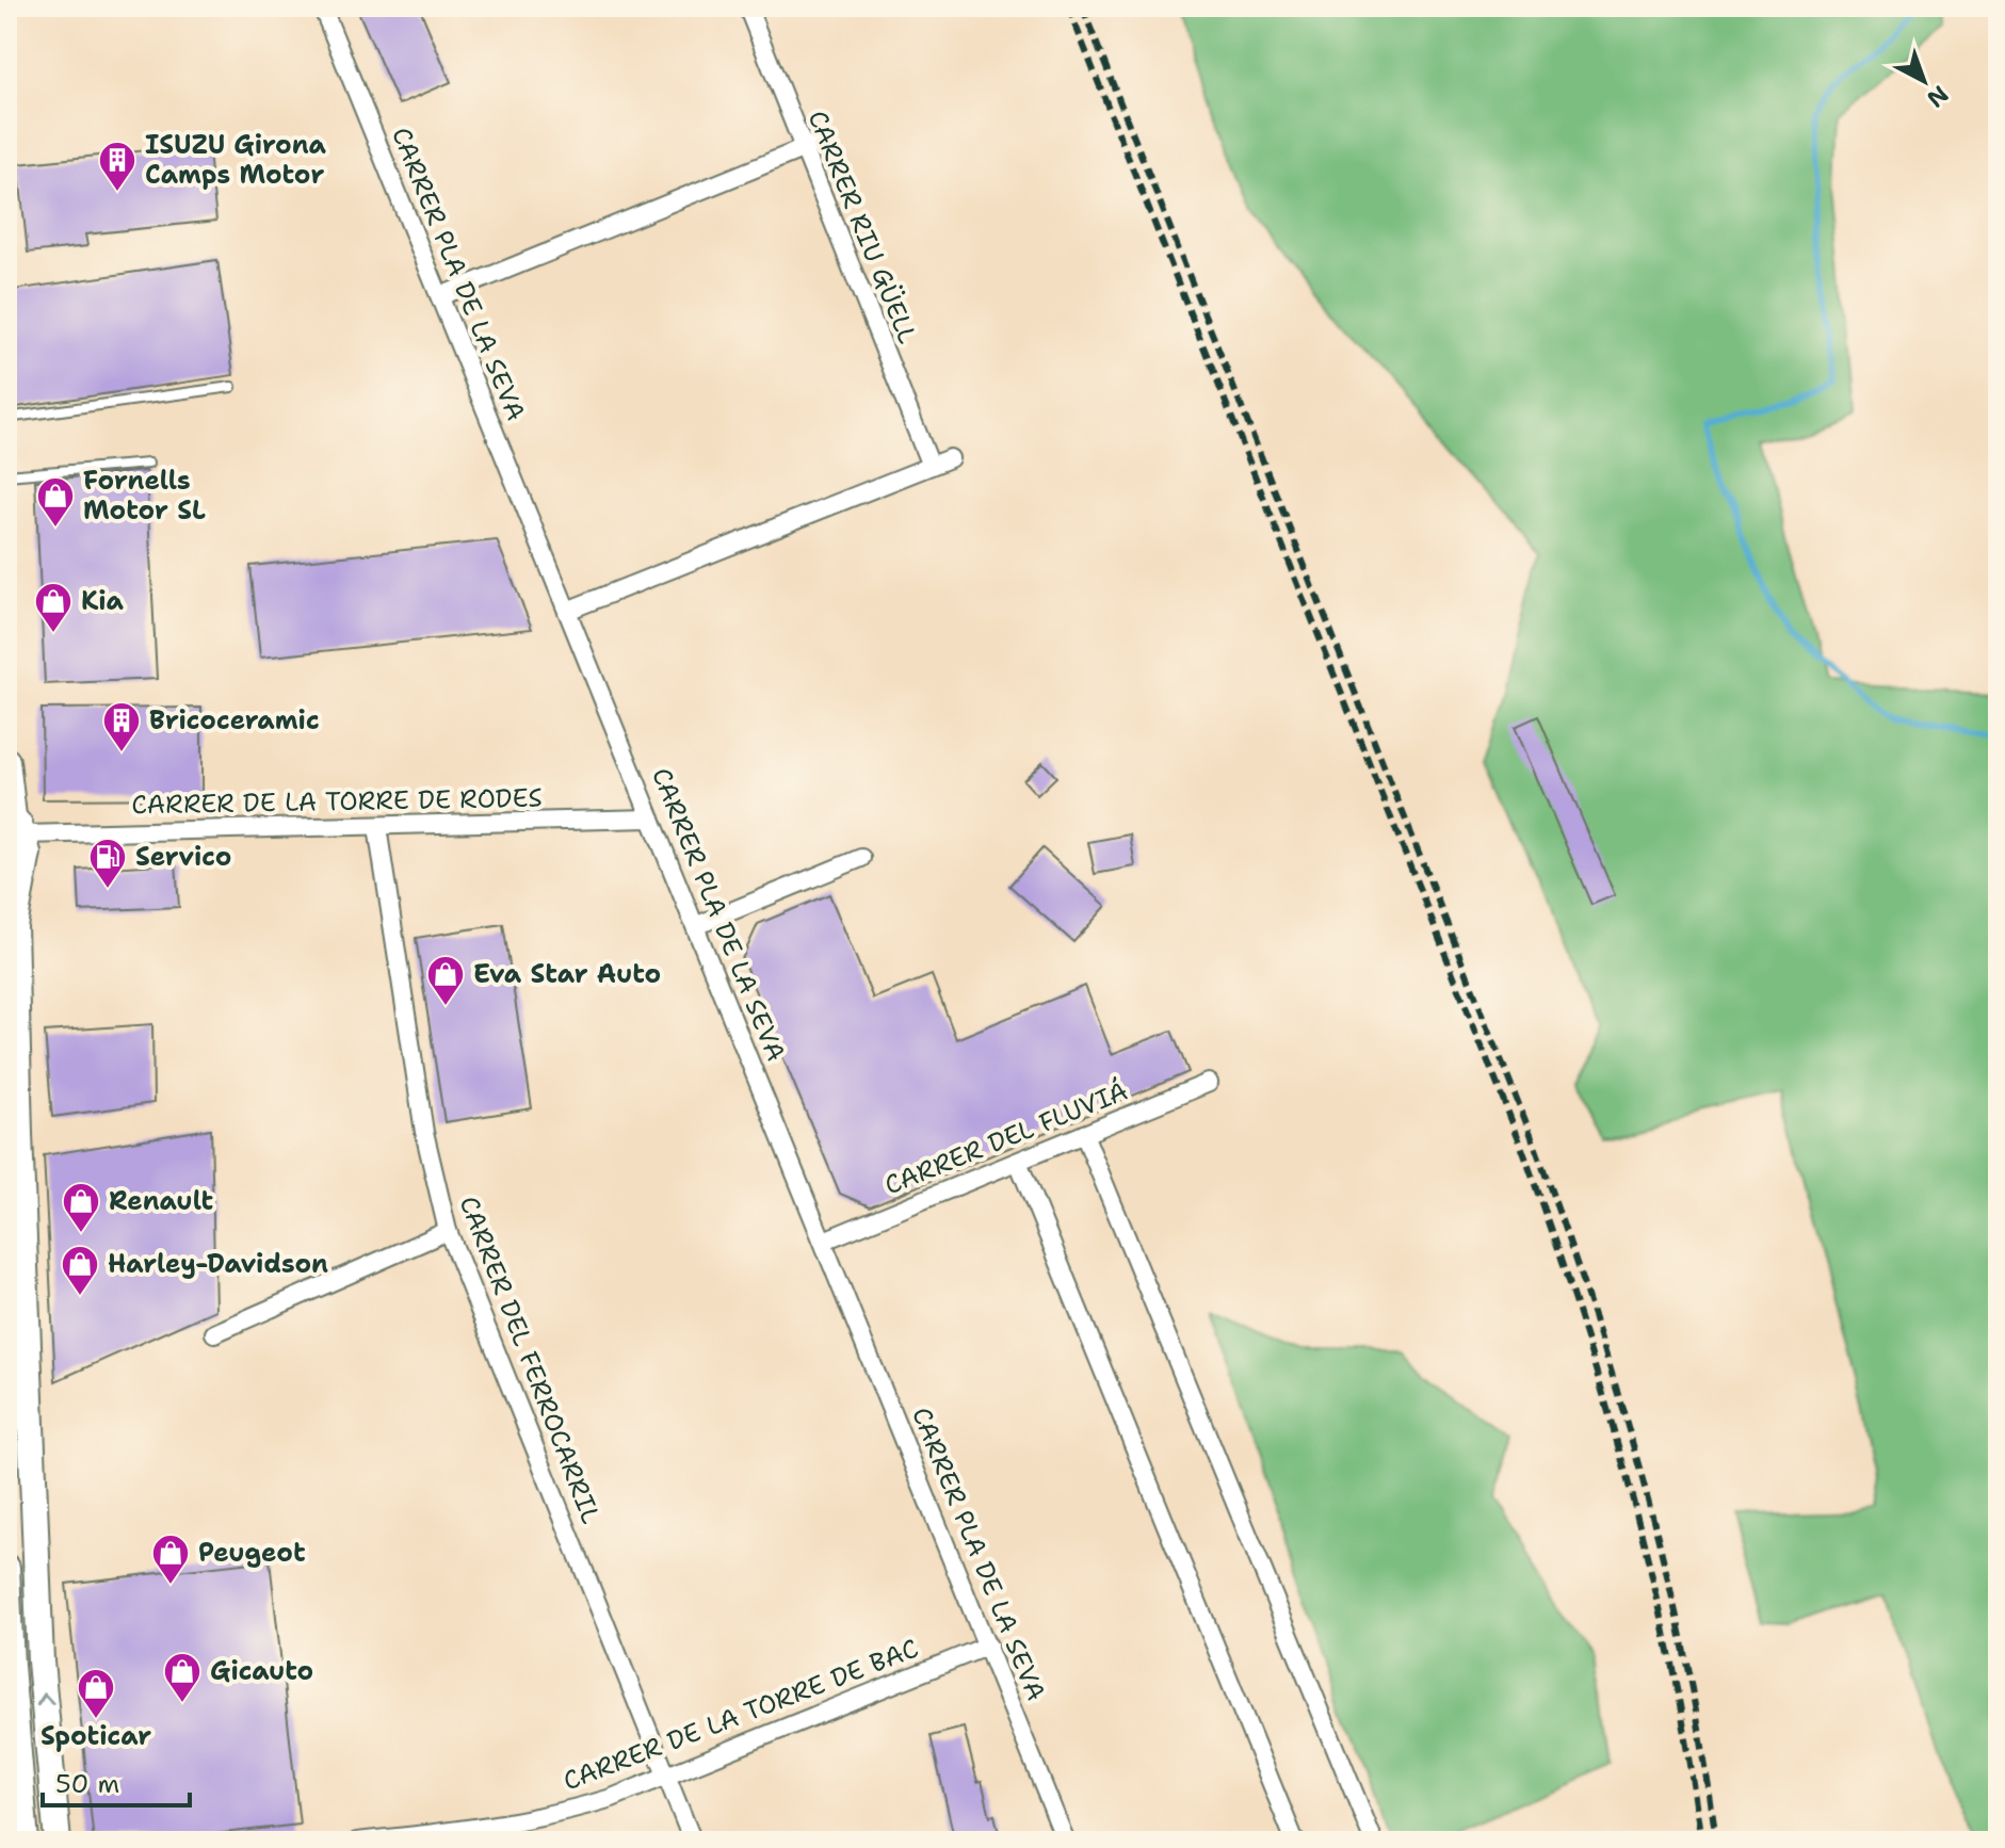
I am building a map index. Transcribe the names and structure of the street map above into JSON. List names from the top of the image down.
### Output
{
  "streets": {
    "street": [
      "CARRER RIU GÜELL",
      "CARRER PLA DE LA SEVA",
      "CARRER DE LA TORRE DE RODES",
      "CARRER DEL FLUVIÁ",
      "CARRER DEL FERROCARRIL",
      "CARRER DE LA TORRE DE BAC"
    ]
  },
  "crossings": [
    ["CARRER PLA DE LA SEVA", "CARRER DE LA TORRE DE RODES"],
    ["CARRER PLA DE LA SEVA", "CARRER DEL FLUVIÁ"],
    ["CARRER PLA DE LA SEVA", "CARRER DE LA TORRE DE BAC"],
    ["CARRER DE LA TORRE DE RODES", "CARRER DEL FERROCARRIL"],
    ["CARRER DEL FERROCARRIL", "CARRER DE LA TORRE DE BAC"]
  ],
  "places": {
    "building": ["ISUZU Girona Camps Motor", "Bricoceramic"],
    "shop": [
      "Fornells Motor SL",
      "Kia",
      "Eva Star Auto",
      "Renault",
      "Harley-Davidson",
      "Peugeot",
      "Gicauto",
      "Spoticar"
    ],
    "fuel station": ["Servico"]
  },
  "scale_bar": "50 m",
  "north": "bottom right"
}
